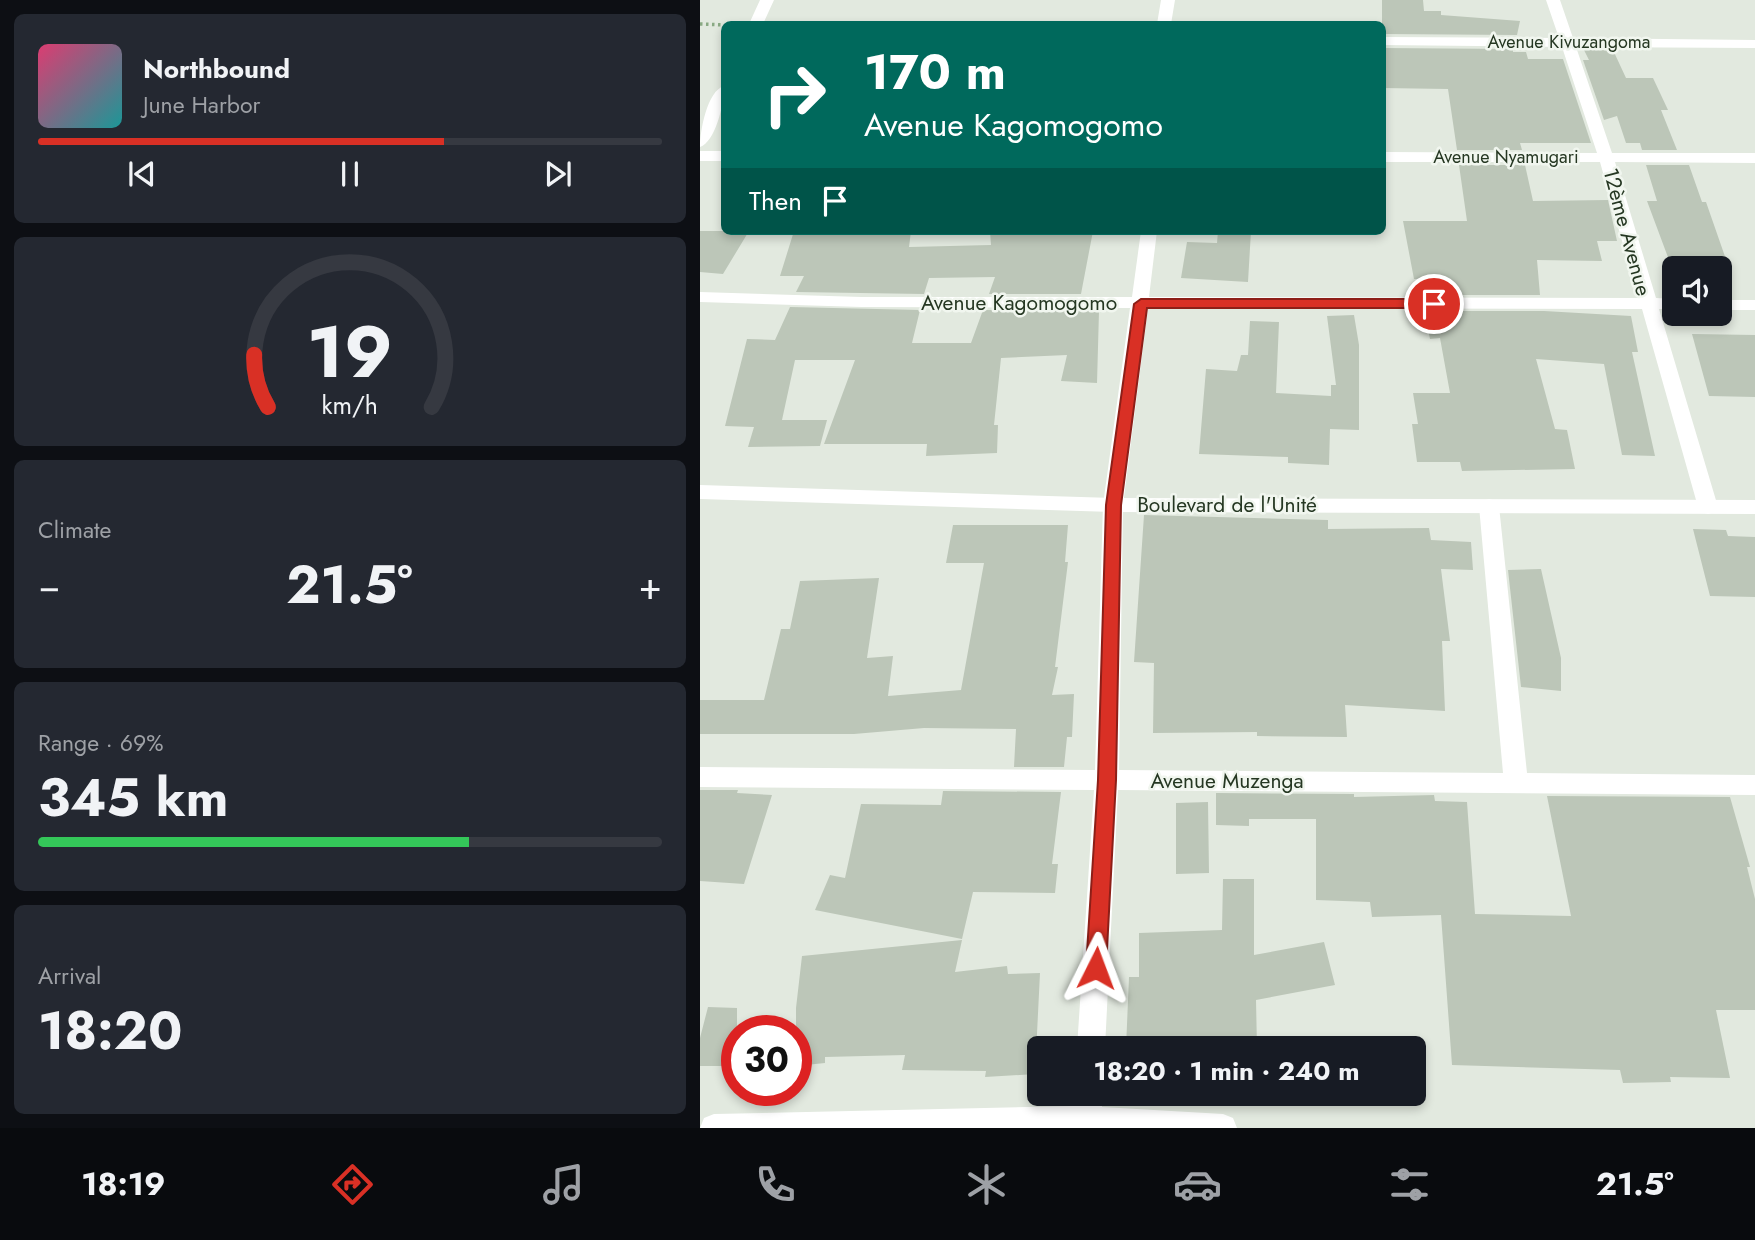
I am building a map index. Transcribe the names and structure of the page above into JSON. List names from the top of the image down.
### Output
{
  "streets": {
    "street": [
      "Avenue Kivuzangoma",
      "Avenue Nyamugari",
      "12ème Avenue",
      "Avenue Kagomogomo",
      "Boulevard de l'Unité",
      "Avenue Muzenga"
    ]
  },
  "crossings": [
    ["Avenue Kivuzangoma", "12ème Avenue"],
    ["Avenue Nyamugari", "12ème Avenue"],
    ["12ème Avenue", "Avenue Kagomogomo"],
    ["12ème Avenue", "Boulevard de l'Unité"]
  ],
  "page": {
    "turn": ["170 m", "Avenue Kagomogomo"],
    "song": ["Northbound", "June Harbor"],
    "then": "Then",
    "tile": [
      "Climate",
      ["Range · 69%", "345 km"],
      ["Arrival", "18:20"]
    ],
    "heat": ["−", "21.5°", "+"],
    "limit": "30",
    "trip": "18:20 · 1 min · 240 m",
    "tabs": ["18:19", "21.5°"],
    "gauge": ["19", "km/h"]
  }
}
